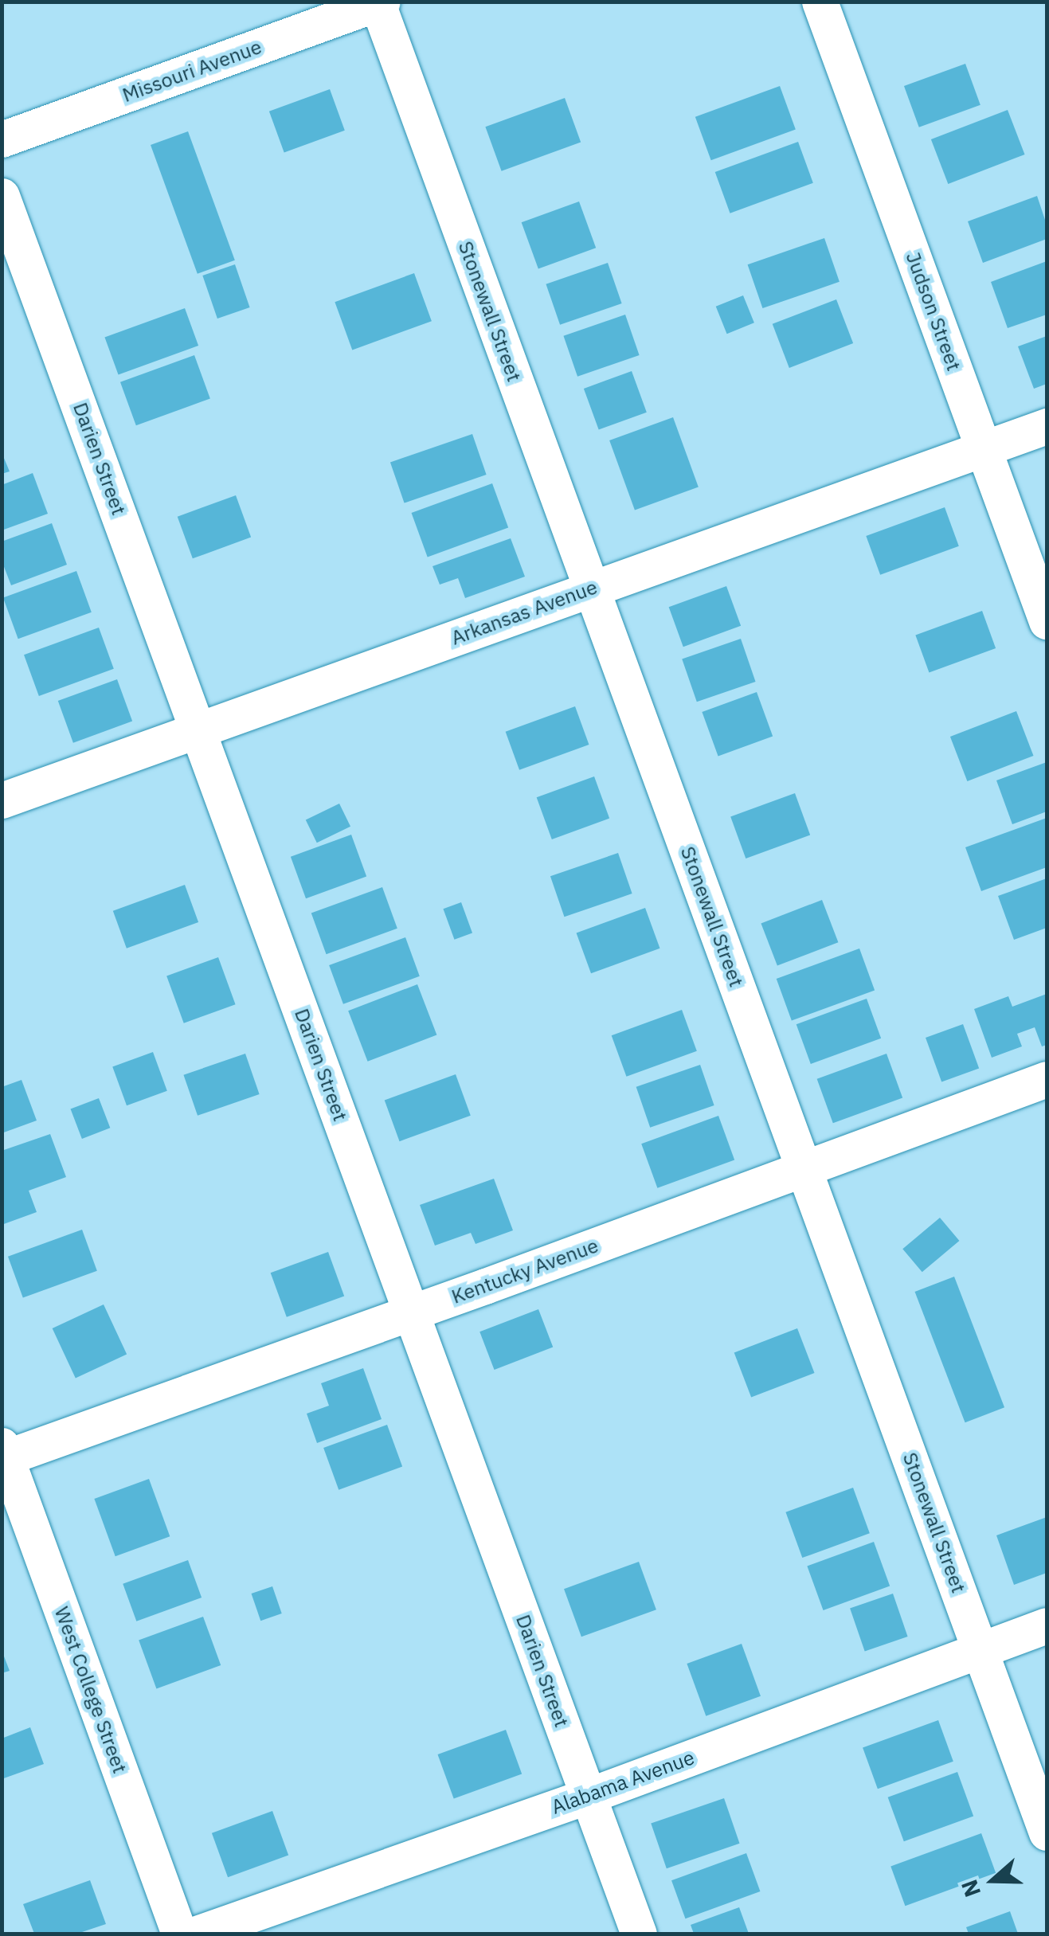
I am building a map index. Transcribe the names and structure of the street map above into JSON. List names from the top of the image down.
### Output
{
  "streets": {
    "street": [
      "Missouri Avenue",
      "Stonewall Street",
      "Judson Street",
      "Darien Street",
      "Arkansas Avenue",
      "Kentucky Avenue",
      "West College Street",
      "Alabama Avenue"
    ]
  },
  "crossings": [
    ["Missouri Avenue", "Stonewall Street"],
    ["Stonewall Street", "Arkansas Avenue"],
    ["Stonewall Street", "Kentucky Avenue"],
    ["Stonewall Street", "Alabama Avenue"],
    ["Judson Street", "Arkansas Avenue"],
    ["Darien Street", "Arkansas Avenue"],
    ["Darien Street", "Kentucky Avenue"],
    ["Darien Street", "Alabama Avenue"],
    ["Kentucky Avenue", "West College Street"]
  ],
  "north": "left"
}
